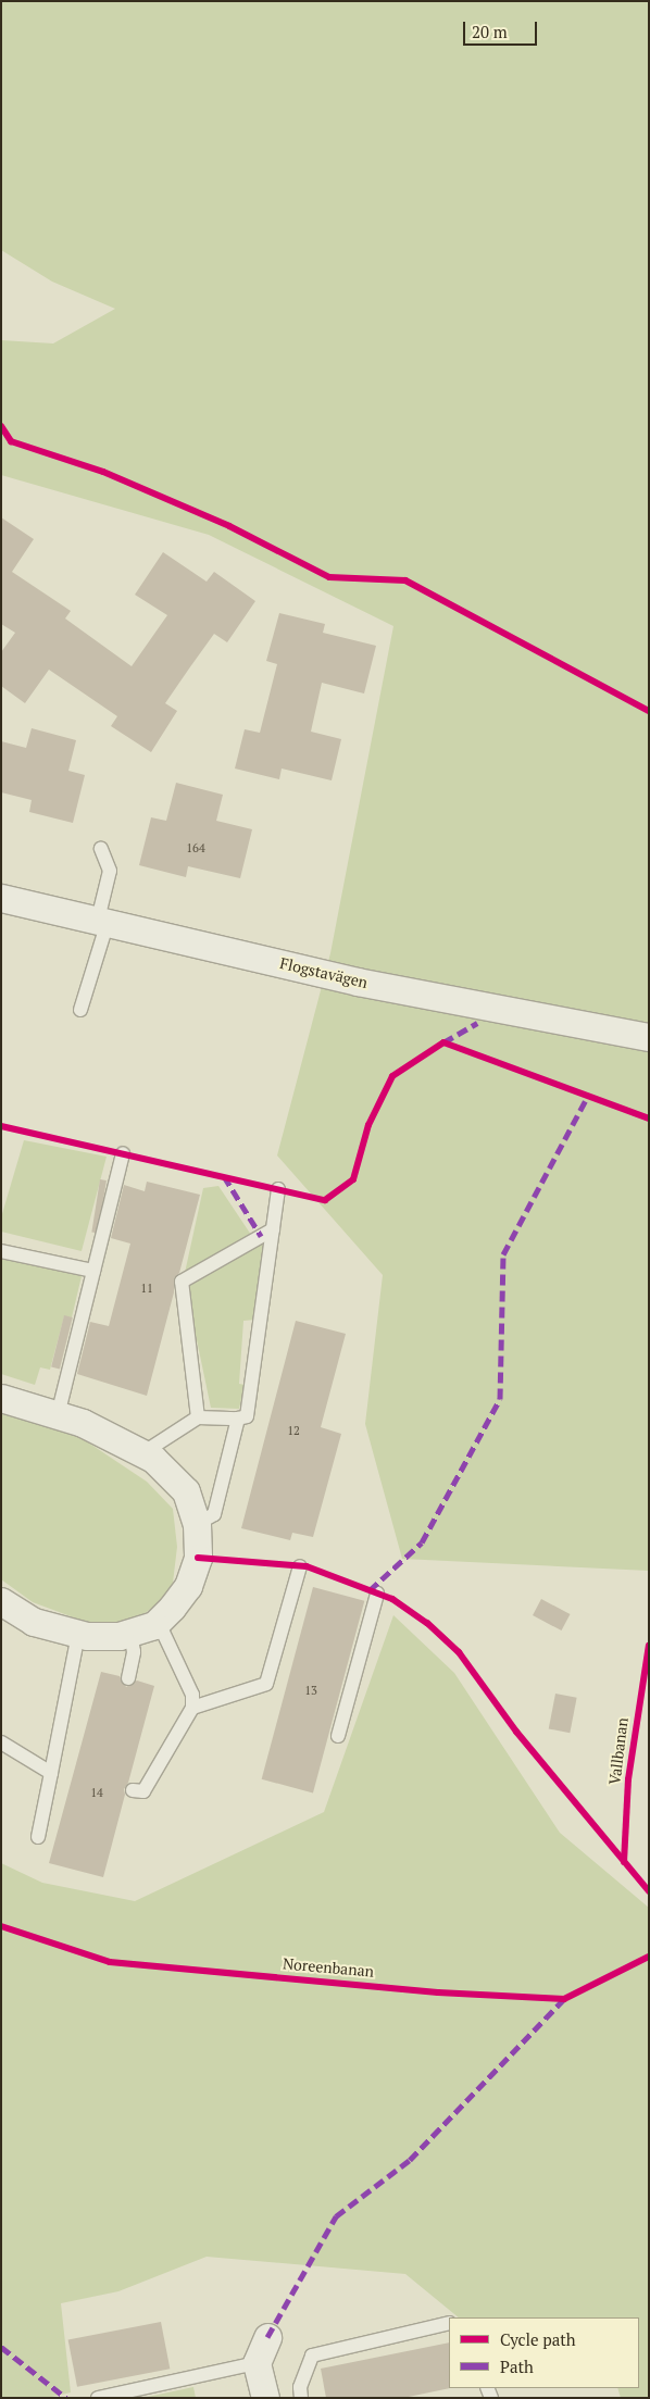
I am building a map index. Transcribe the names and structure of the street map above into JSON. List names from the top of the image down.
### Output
{
  "streets": {
    "street": ["Flogstavägen"],
    "cycle path": ["Vallbanan", "Noreenbanan"]
  },
  "house_numbers": [
    "164",
    "11",
    "12",
    "13",
    "14"
  ],
  "legend": ["Cycle path", "Path"],
  "scale_bar": "20 m"
}
